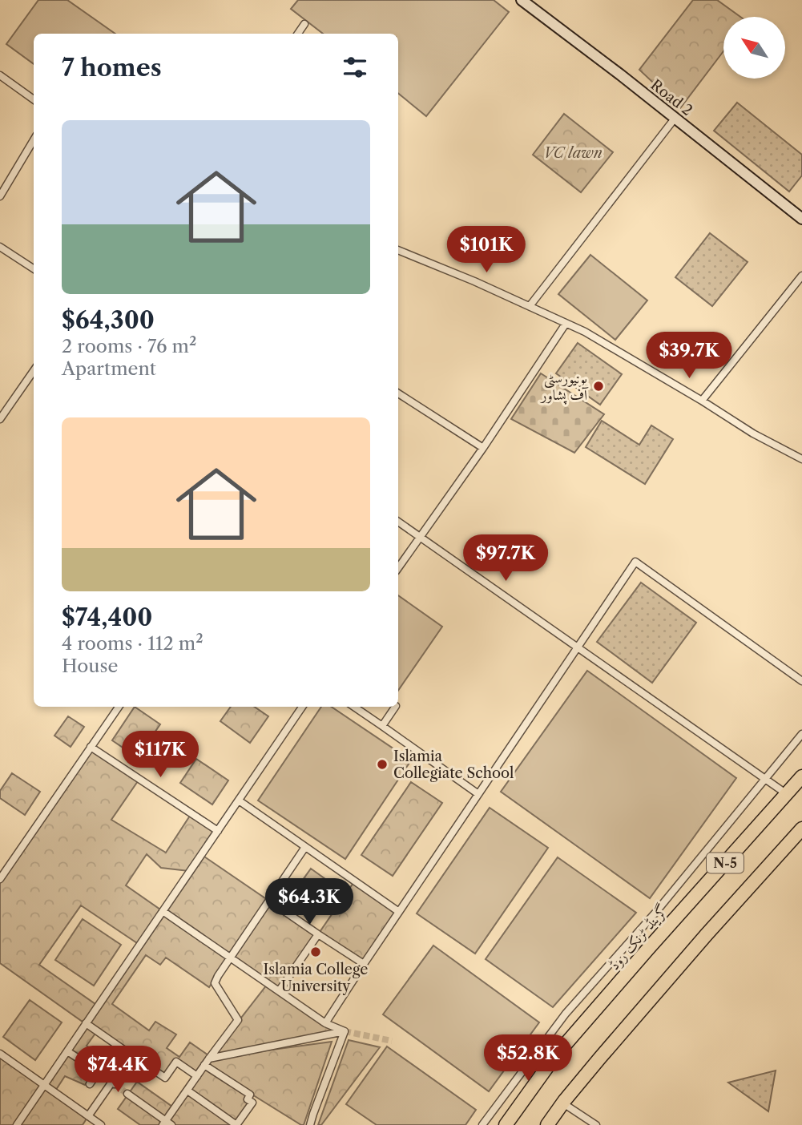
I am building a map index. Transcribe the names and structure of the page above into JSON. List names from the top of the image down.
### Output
{
  "streets": {
    "highway": ["N-5", "گرینڈ ٹرنک روڈ"],
    "street": ["Road 2"]
  },
  "parks": ["VC lawn"],
  "places": ["یونیورسٹی آف پشاور", "Islamia Collegiate School", "Islamia College University"],
  "north": "top left",
  "page": {
    "heading": "7 homes",
    "list": [
      {
        "name": "$64,300",
        "note": "2 rooms · 76 m² · Apartment"
      },
      {
        "name": "$74,400",
        "note": "4 rooms · 112 m² · House"
      }
    ],
    "price": [
      "$101K",
      "$39.7K",
      "$97.7K",
      "$117K",
      "$64.3K",
      "$52.8K",
      "$74.4K"
    ]
  }
}
